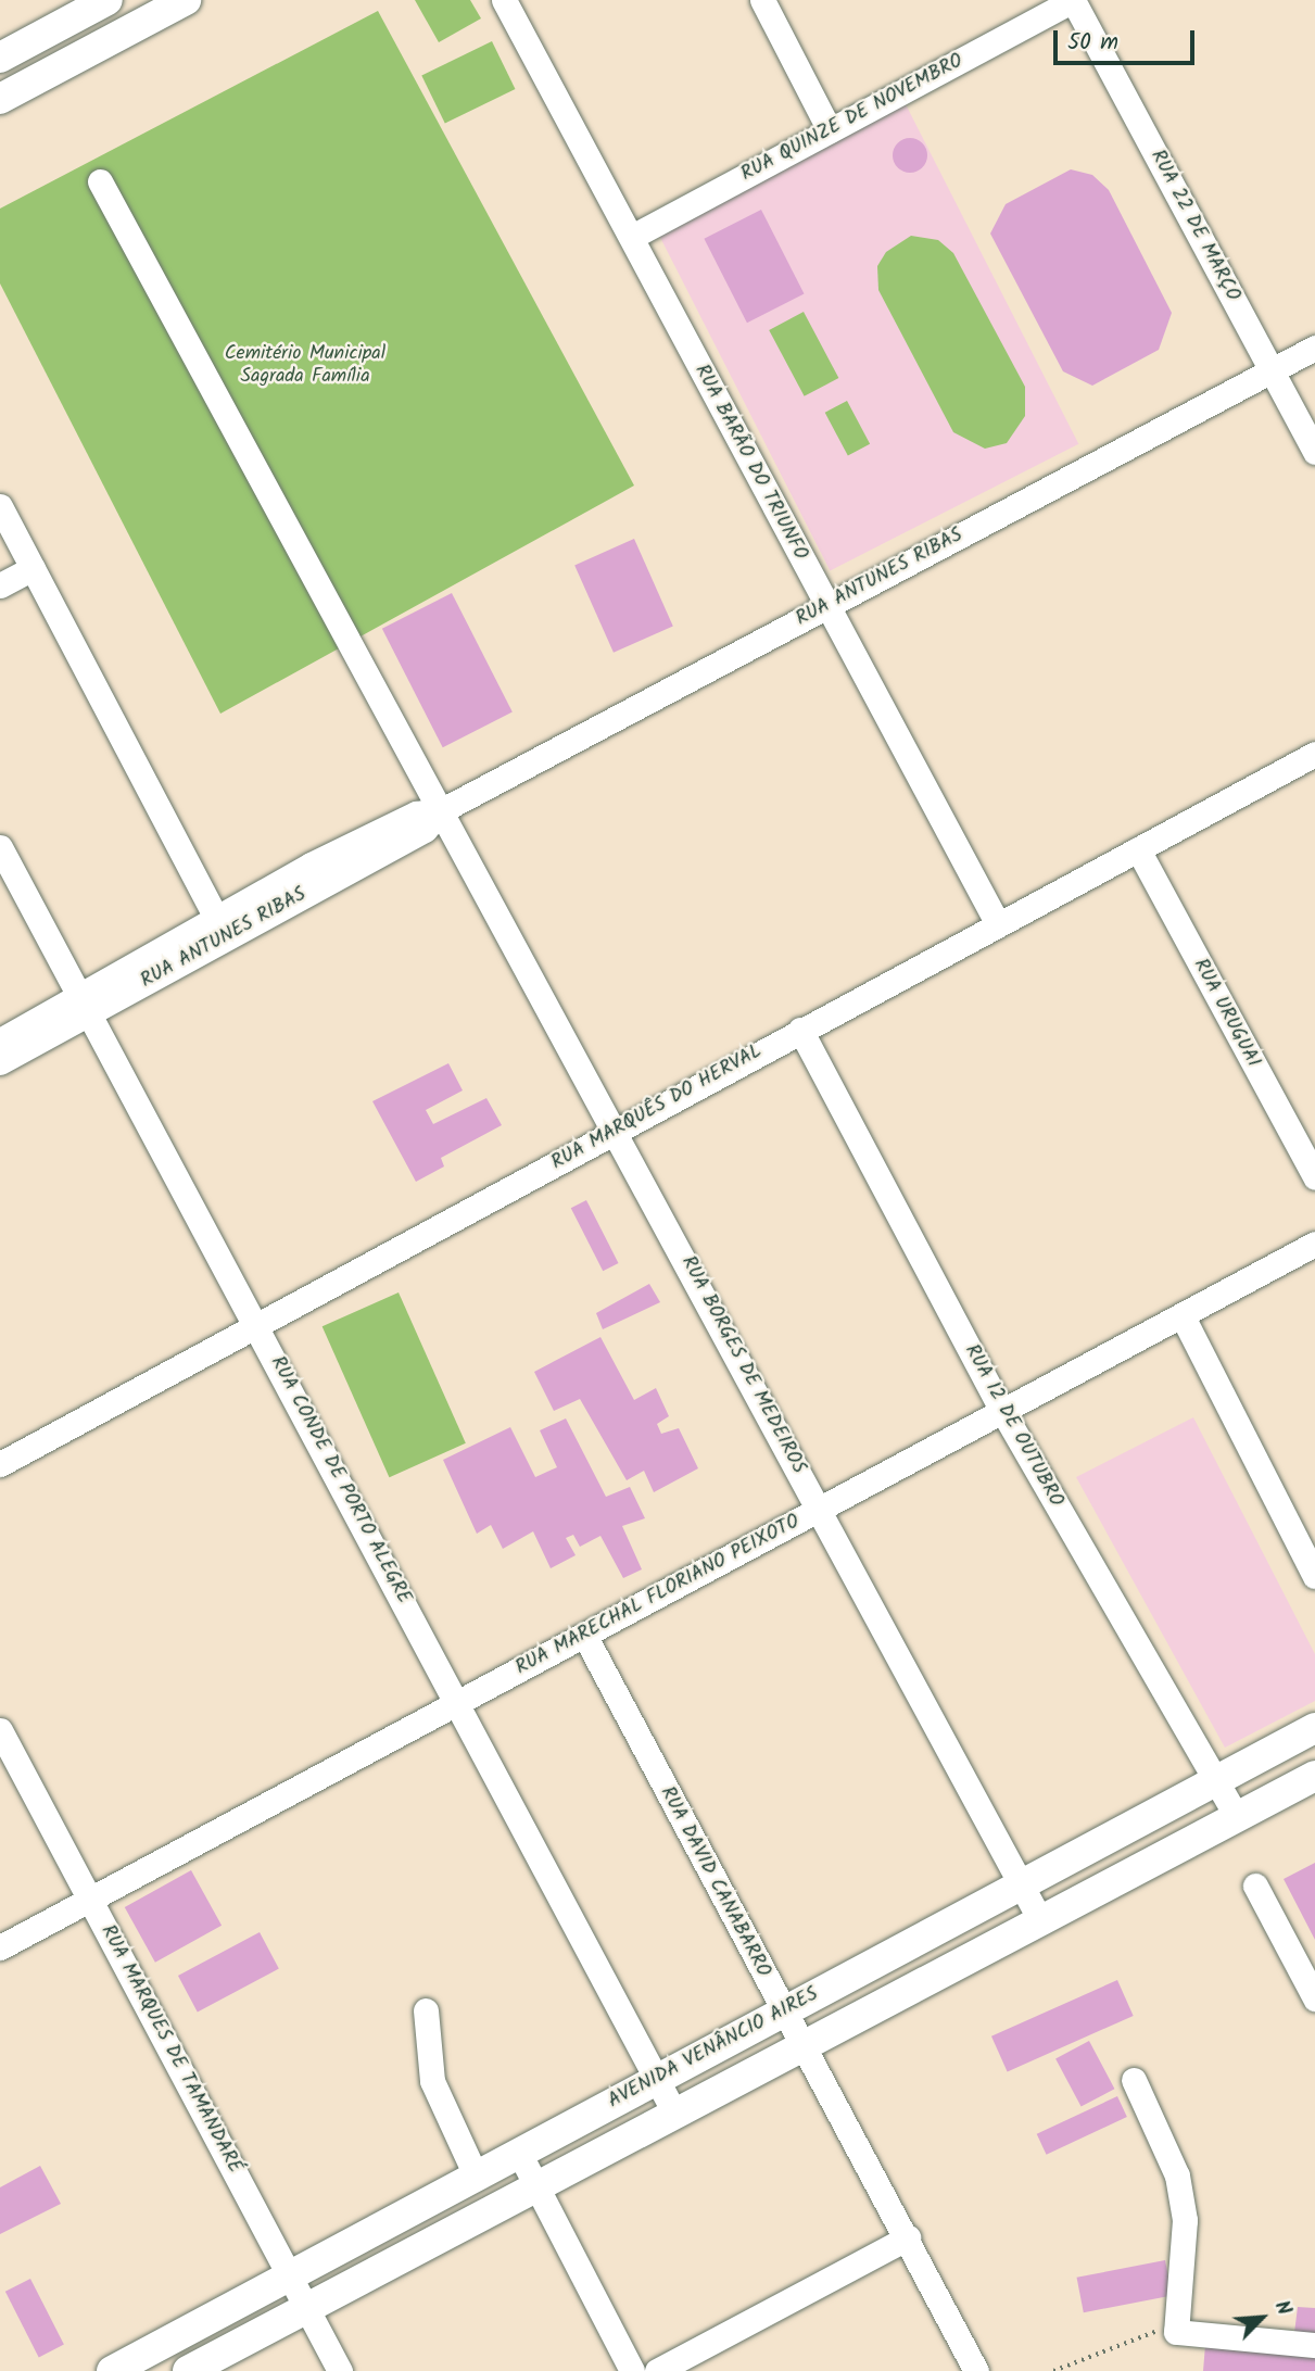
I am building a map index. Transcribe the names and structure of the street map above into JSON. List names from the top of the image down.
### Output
{
  "streets": {
    "main road": ["AVENIDA VENÂNCIO AIRES"],
    "street": [
      "RUA QUINZE DE NOVEMBRO",
      "RUA 22 DE MARÇO",
      "RUA BARÃO DO TRIUNFO",
      "RUA ANTUNES RIBAS",
      "RUA URUGUAI",
      "RUA MARQUÊS DO HERVAL",
      "RUA BORGES DE MEDEIROS",
      "RUA 12 DE OUTUBRO",
      "RUA CONDE DE PORTO ALEGRE",
      "RUA MARECHAL FLORIANO PEIXOTO",
      "RUA DAVID CANABARRO",
      "RUA MARQUES DE TAMANDARÉ"
    ]
  },
  "crossings": [
    ["RUA QUINZE DE NOVEMBRO", "RUA 22 DE MARÇO"],
    ["RUA QUINZE DE NOVEMBRO", "RUA BARÃO DO TRIUNFO"],
    ["RUA 22 DE MARÇO", "RUA ANTUNES RIBAS"],
    ["RUA BARÃO DO TRIUNFO", "RUA ANTUNES RIBAS"],
    ["RUA BARÃO DO TRIUNFO", "RUA MARQUÊS DO HERVAL"],
    ["RUA ANTUNES RIBAS", "RUA BORGES DE MEDEIROS"],
    ["RUA ANTUNES RIBAS", "RUA CONDE DE PORTO ALEGRE"],
    ["RUA URUGUAI", "RUA MARQUÊS DO HERVAL"],
    ["RUA MARQUÊS DO HERVAL", "RUA BORGES DE MEDEIROS"],
    ["RUA MARQUÊS DO HERVAL", "RUA 12 DE OUTUBRO"],
    ["RUA MARQUÊS DO HERVAL", "RUA CONDE DE PORTO ALEGRE"],
    ["RUA BORGES DE MEDEIROS", "RUA MARECHAL FLORIANO PEIXOTO"],
    ["RUA BORGES DE MEDEIROS", "AVENIDA VENÂNCIO AIRES"],
    ["RUA 12 DE OUTUBRO", "RUA MARECHAL FLORIANO PEIXOTO"],
    ["RUA 12 DE OUTUBRO", "AVENIDA VENÂNCIO AIRES"],
    ["RUA CONDE DE PORTO ALEGRE", "RUA MARECHAL FLORIANO PEIXOTO"],
    ["RUA CONDE DE PORTO ALEGRE", "AVENIDA VENÂNCIO AIRES"],
    ["RUA MARECHAL FLORIANO PEIXOTO", "RUA DAVID CANABARRO"],
    ["RUA MARECHAL FLORIANO PEIXOTO", "RUA MARQUES DE TAMANDARÉ"],
    ["RUA DAVID CANABARRO", "AVENIDA VENÂNCIO AIRES"],
    ["AVENIDA VENÂNCIO AIRES", "RUA MARQUES DE TAMANDARÉ"]
  ],
  "parks": ["Cemitério Municipal Sagrada Família"],
  "scale_bar": "50 m",
  "north": "top right"
}
